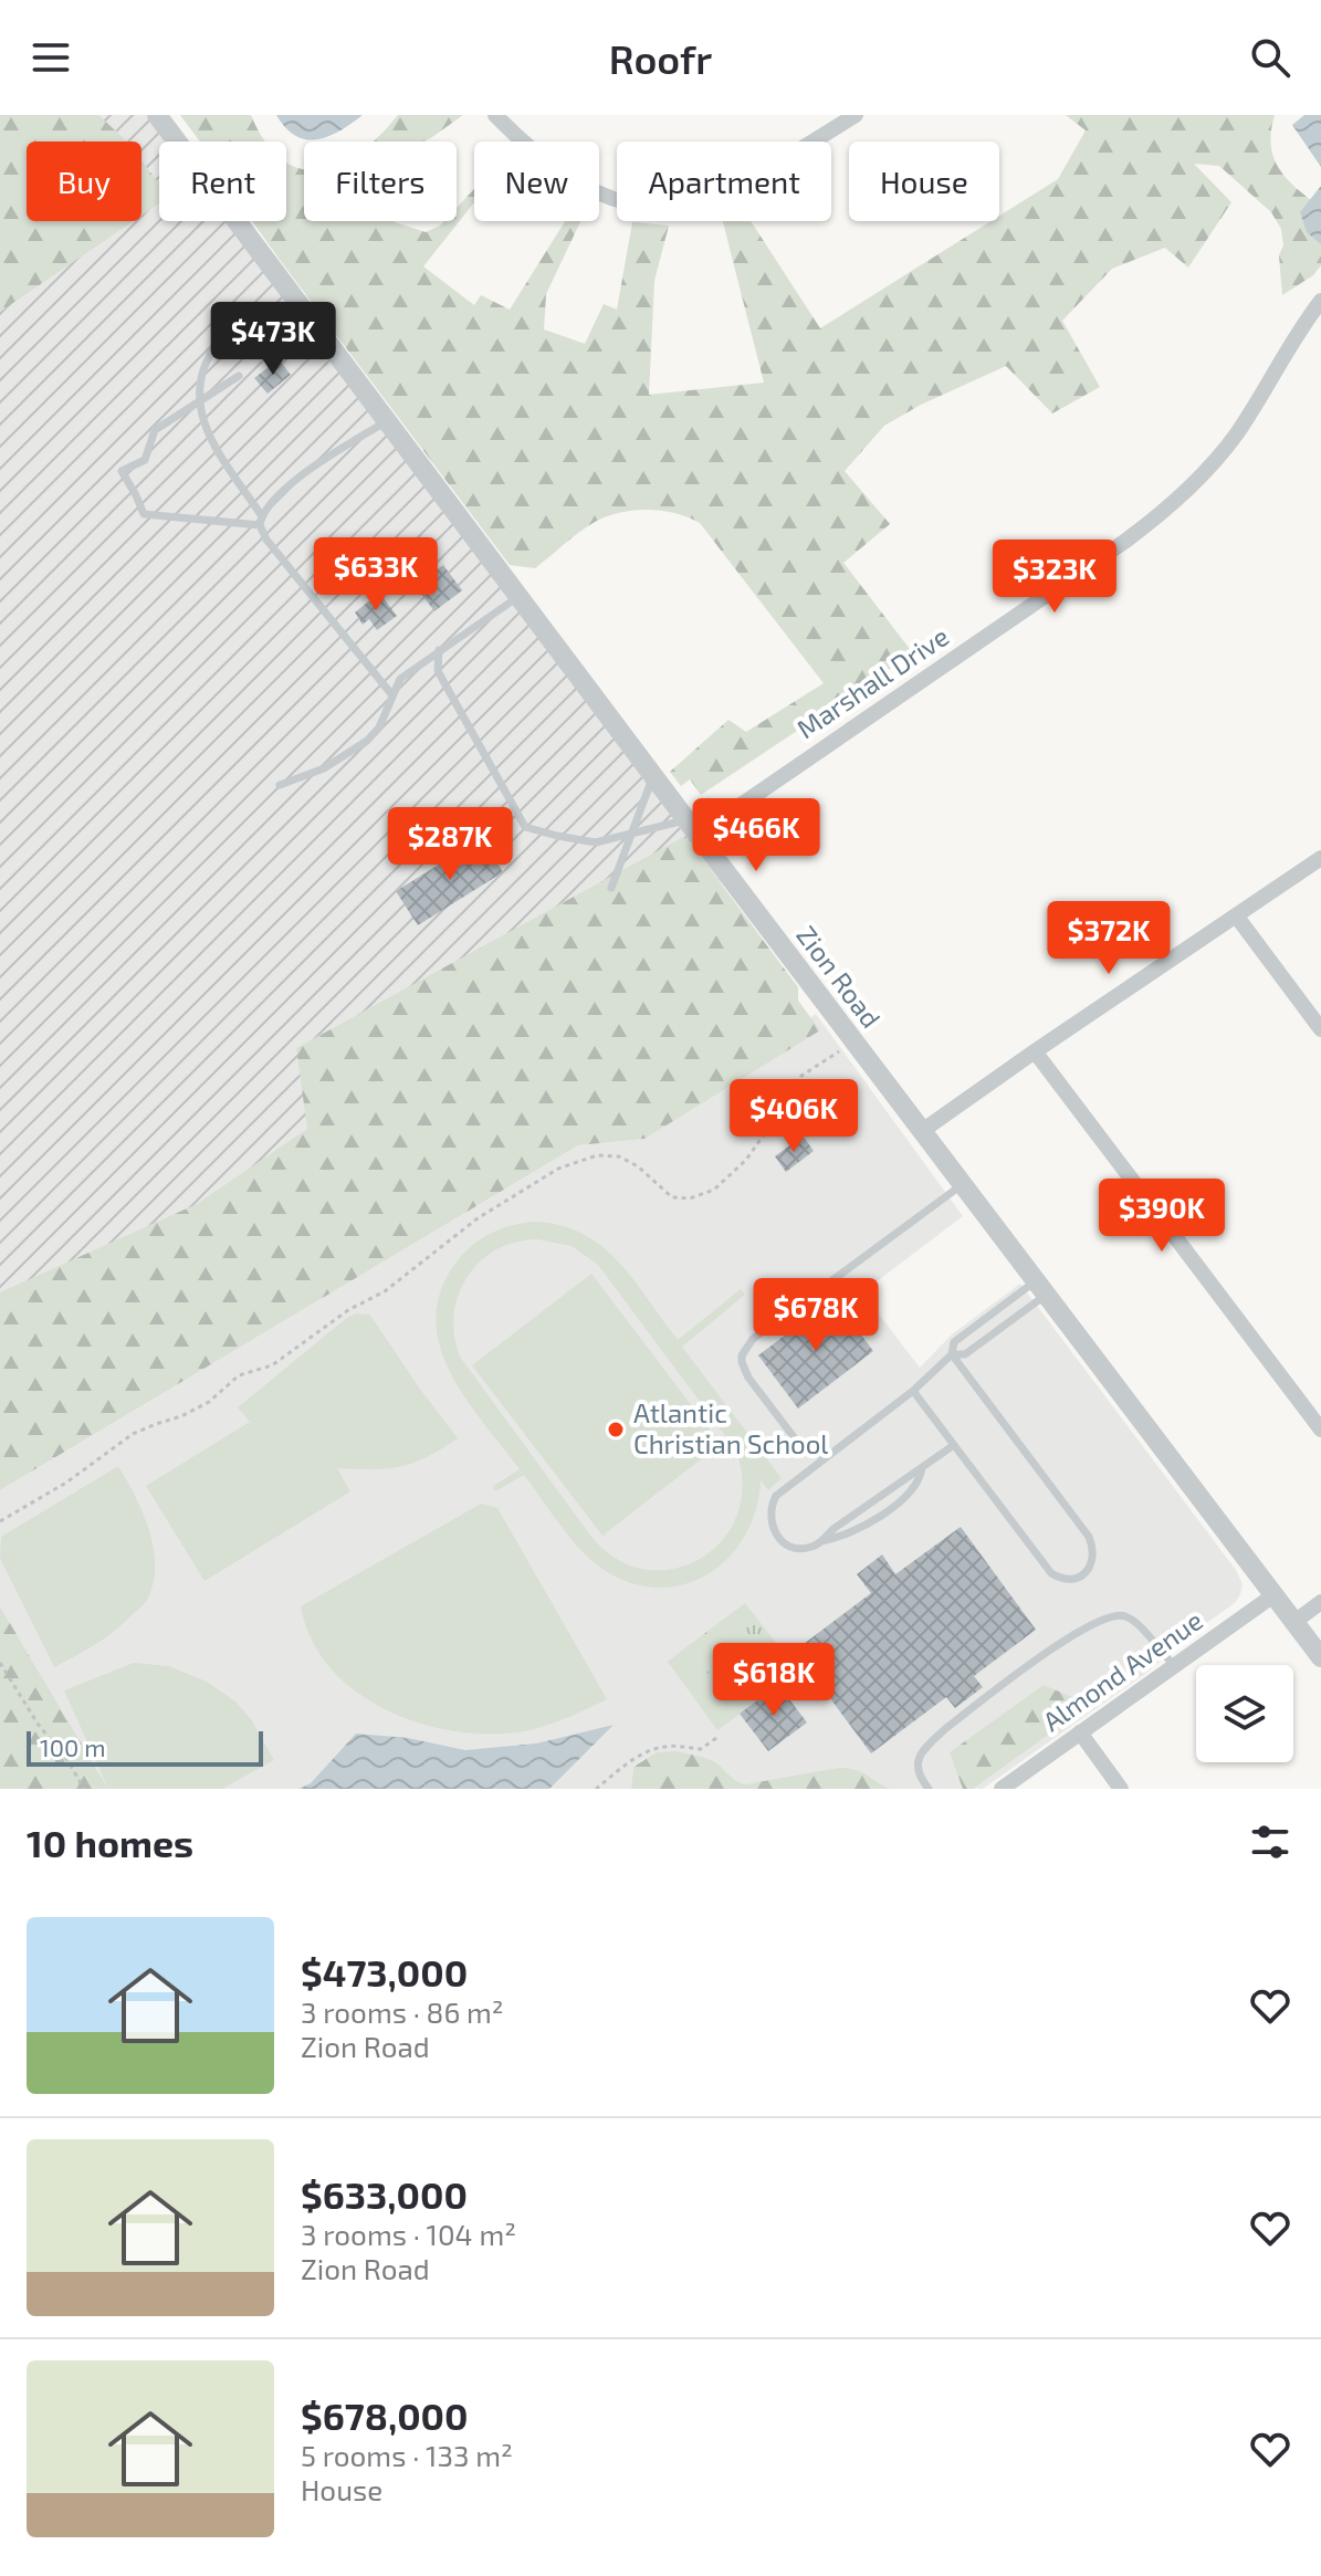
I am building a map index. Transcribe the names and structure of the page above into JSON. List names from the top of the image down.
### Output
{
  "streets": {
    "street": ["Marshall Drive", "Zion Road", "Almond Avenue"]
  },
  "crossings": [
    ["Marshall Drive", "Zion Road"],
    ["Zion Road", "Almond Avenue"]
  ],
  "places": ["Atlantic Christian School"],
  "scale_bar": "100 m",
  "page": {
    "header": "Roofr",
    "chip": [
      "Buy",
      "Rent",
      "Filters",
      "New",
      "Apartment",
      "House"
    ],
    "price": [
      "$473K",
      "$633K",
      "$323K",
      "$466K",
      "$287K",
      "$372K",
      "$406K",
      "$390K",
      "$678K",
      "$618K"
    ],
    "scale": "100 m",
    "heading": "10 homes",
    "list": [
      {
        "name": "$473,000",
        "note": "3 rooms · 86 m² · Zion Road"
      },
      {
        "name": "$633,000",
        "note": "3 rooms · 104 m² · Zion Road"
      },
      {
        "name": "$678,000",
        "note": "5 rooms · 133 m² · House"
      }
    ]
  }
}
